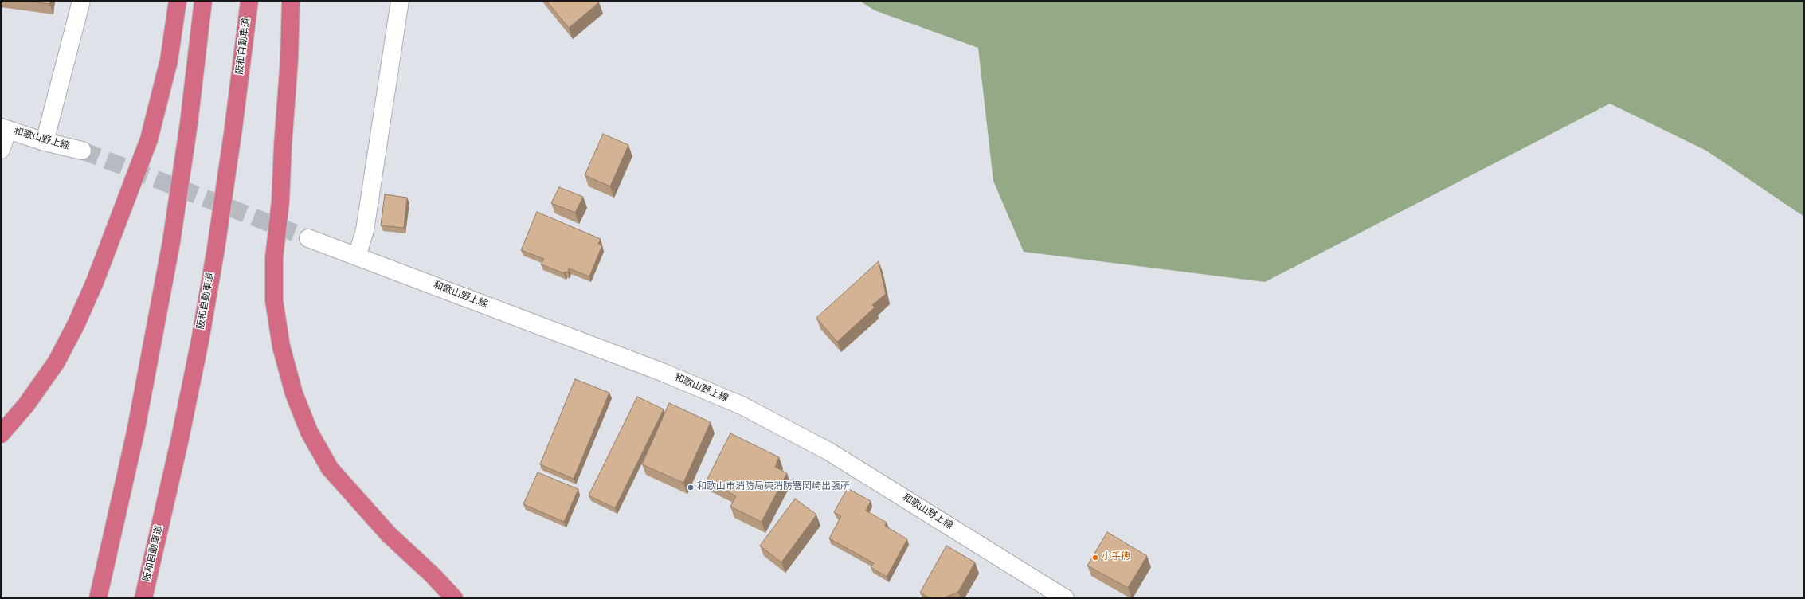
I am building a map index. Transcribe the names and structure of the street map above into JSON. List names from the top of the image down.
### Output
{
  "streets": {
    "highway": ["阪和自動車道"],
    "main road": ["和歌山野上線"]
  },
  "places": ["和歌山市消防局東消防署岡崎出張所", "小手穂"]
}
